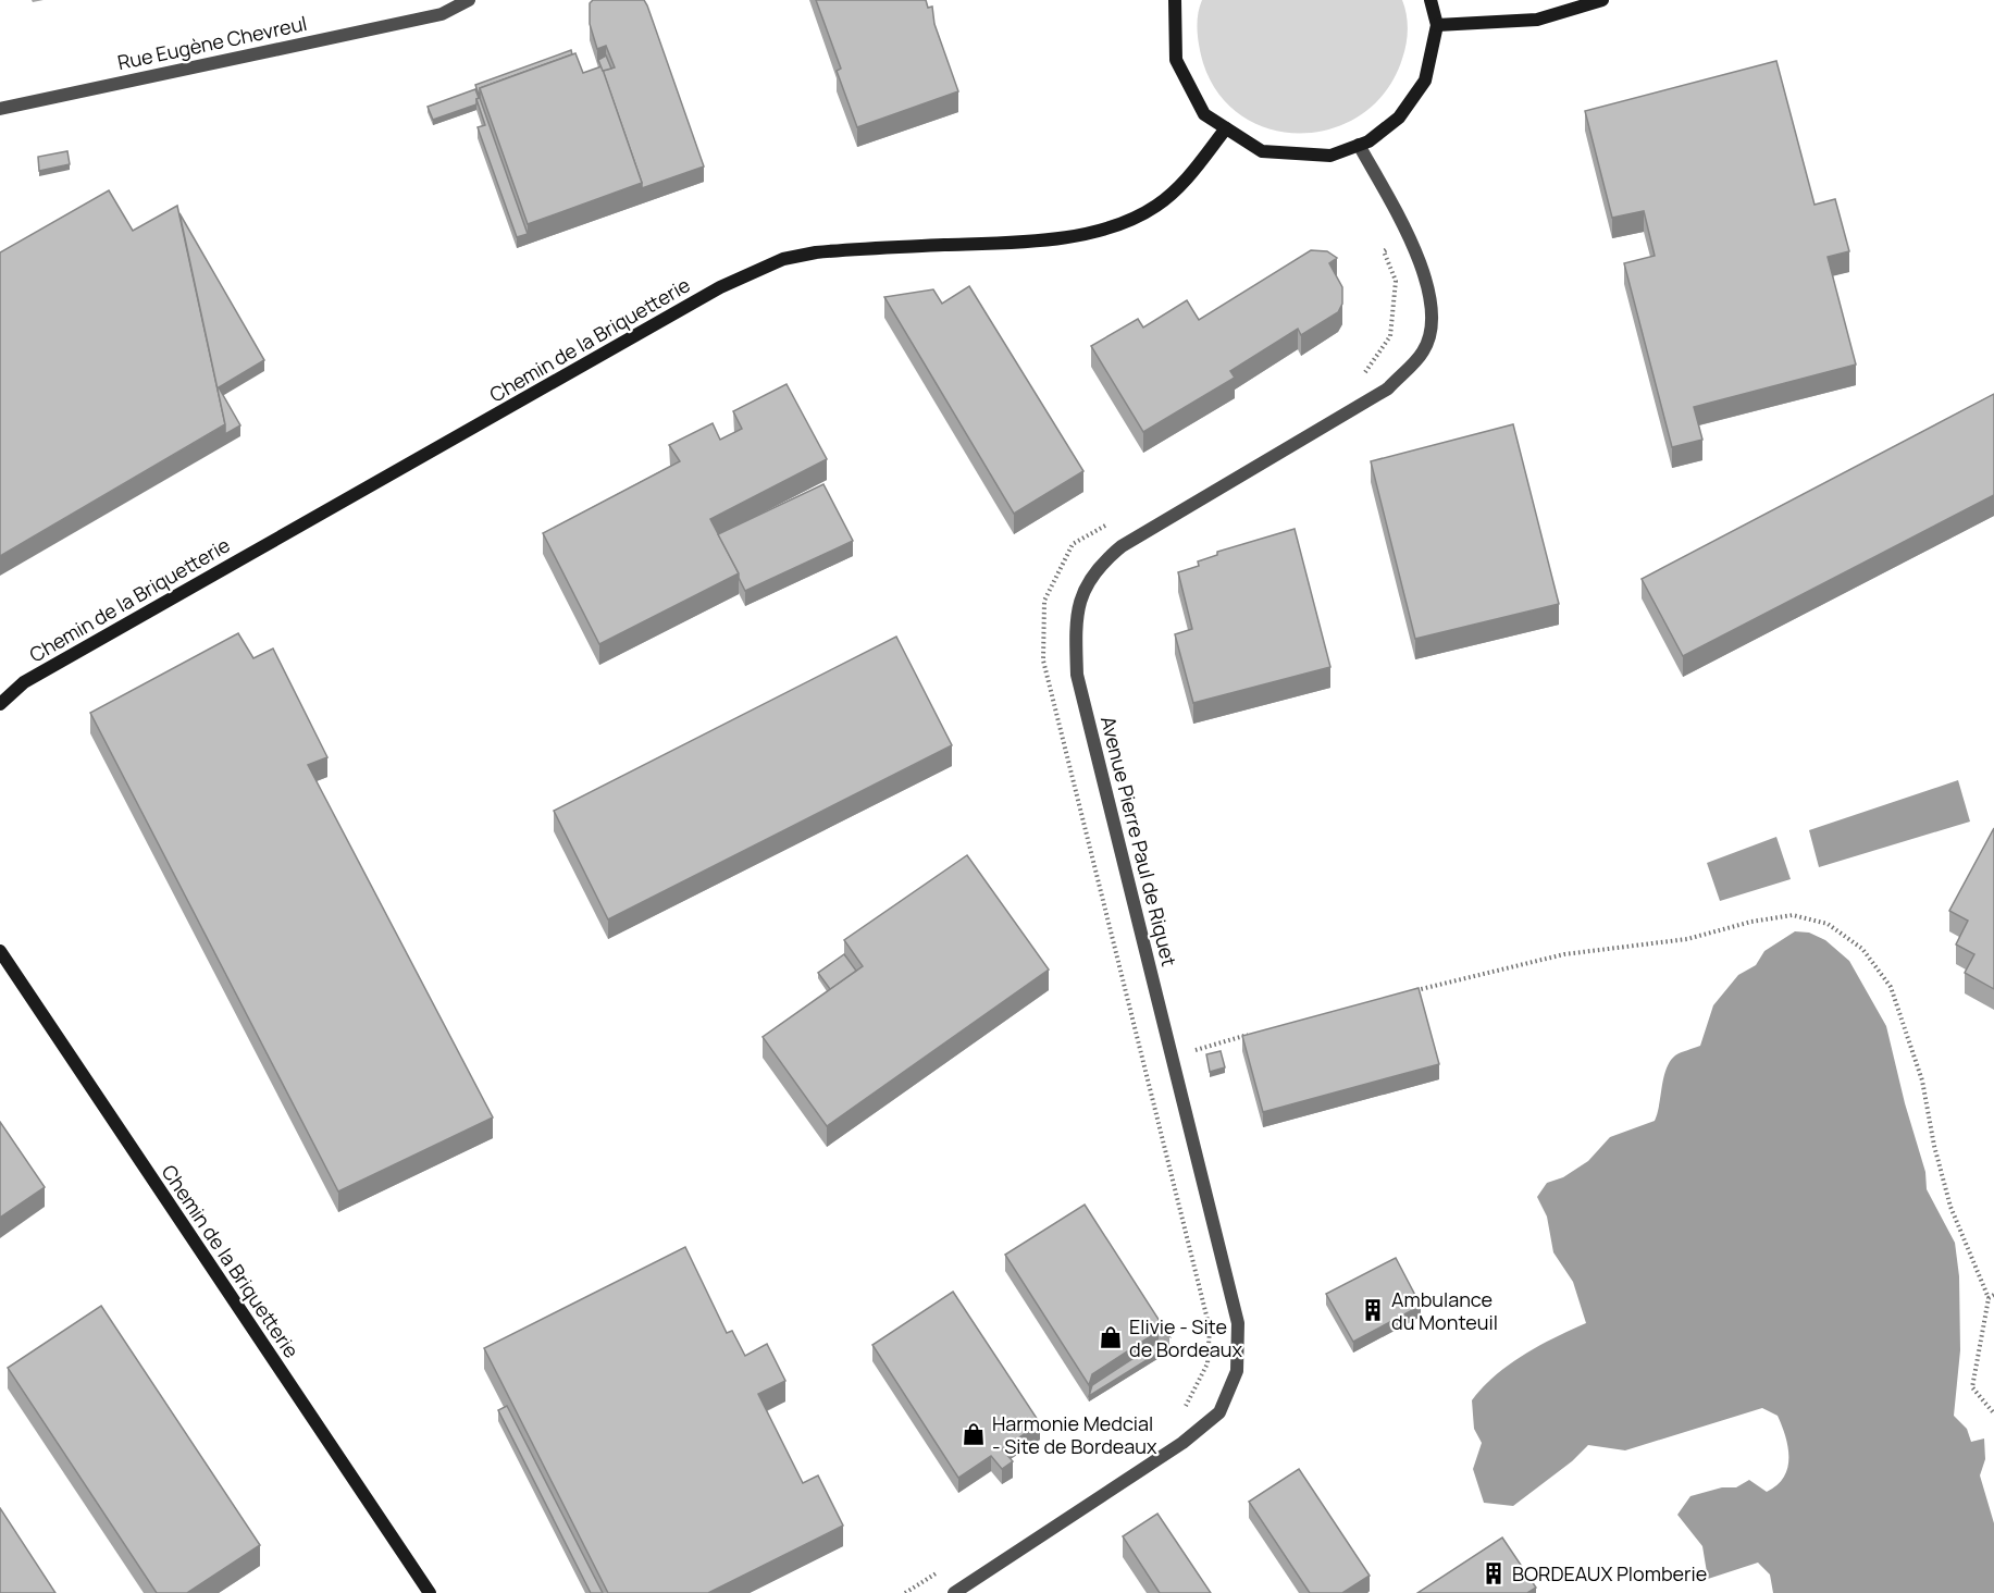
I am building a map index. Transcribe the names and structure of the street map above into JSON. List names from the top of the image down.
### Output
{
  "streets": {
    "street": ["Rue Eugène Chevreul", "Chemin de la Briquetterie", "Avenue Pierre Paul de Riquet"]
  },
  "places": {
    "building": ["Ambulance du Monteuil", "BORDEAUX Plomberie"],
    "shop": ["Elivie - Site de Bordeaux", "Harmonie Medcial - Site de Bordeaux"]
  }
}
